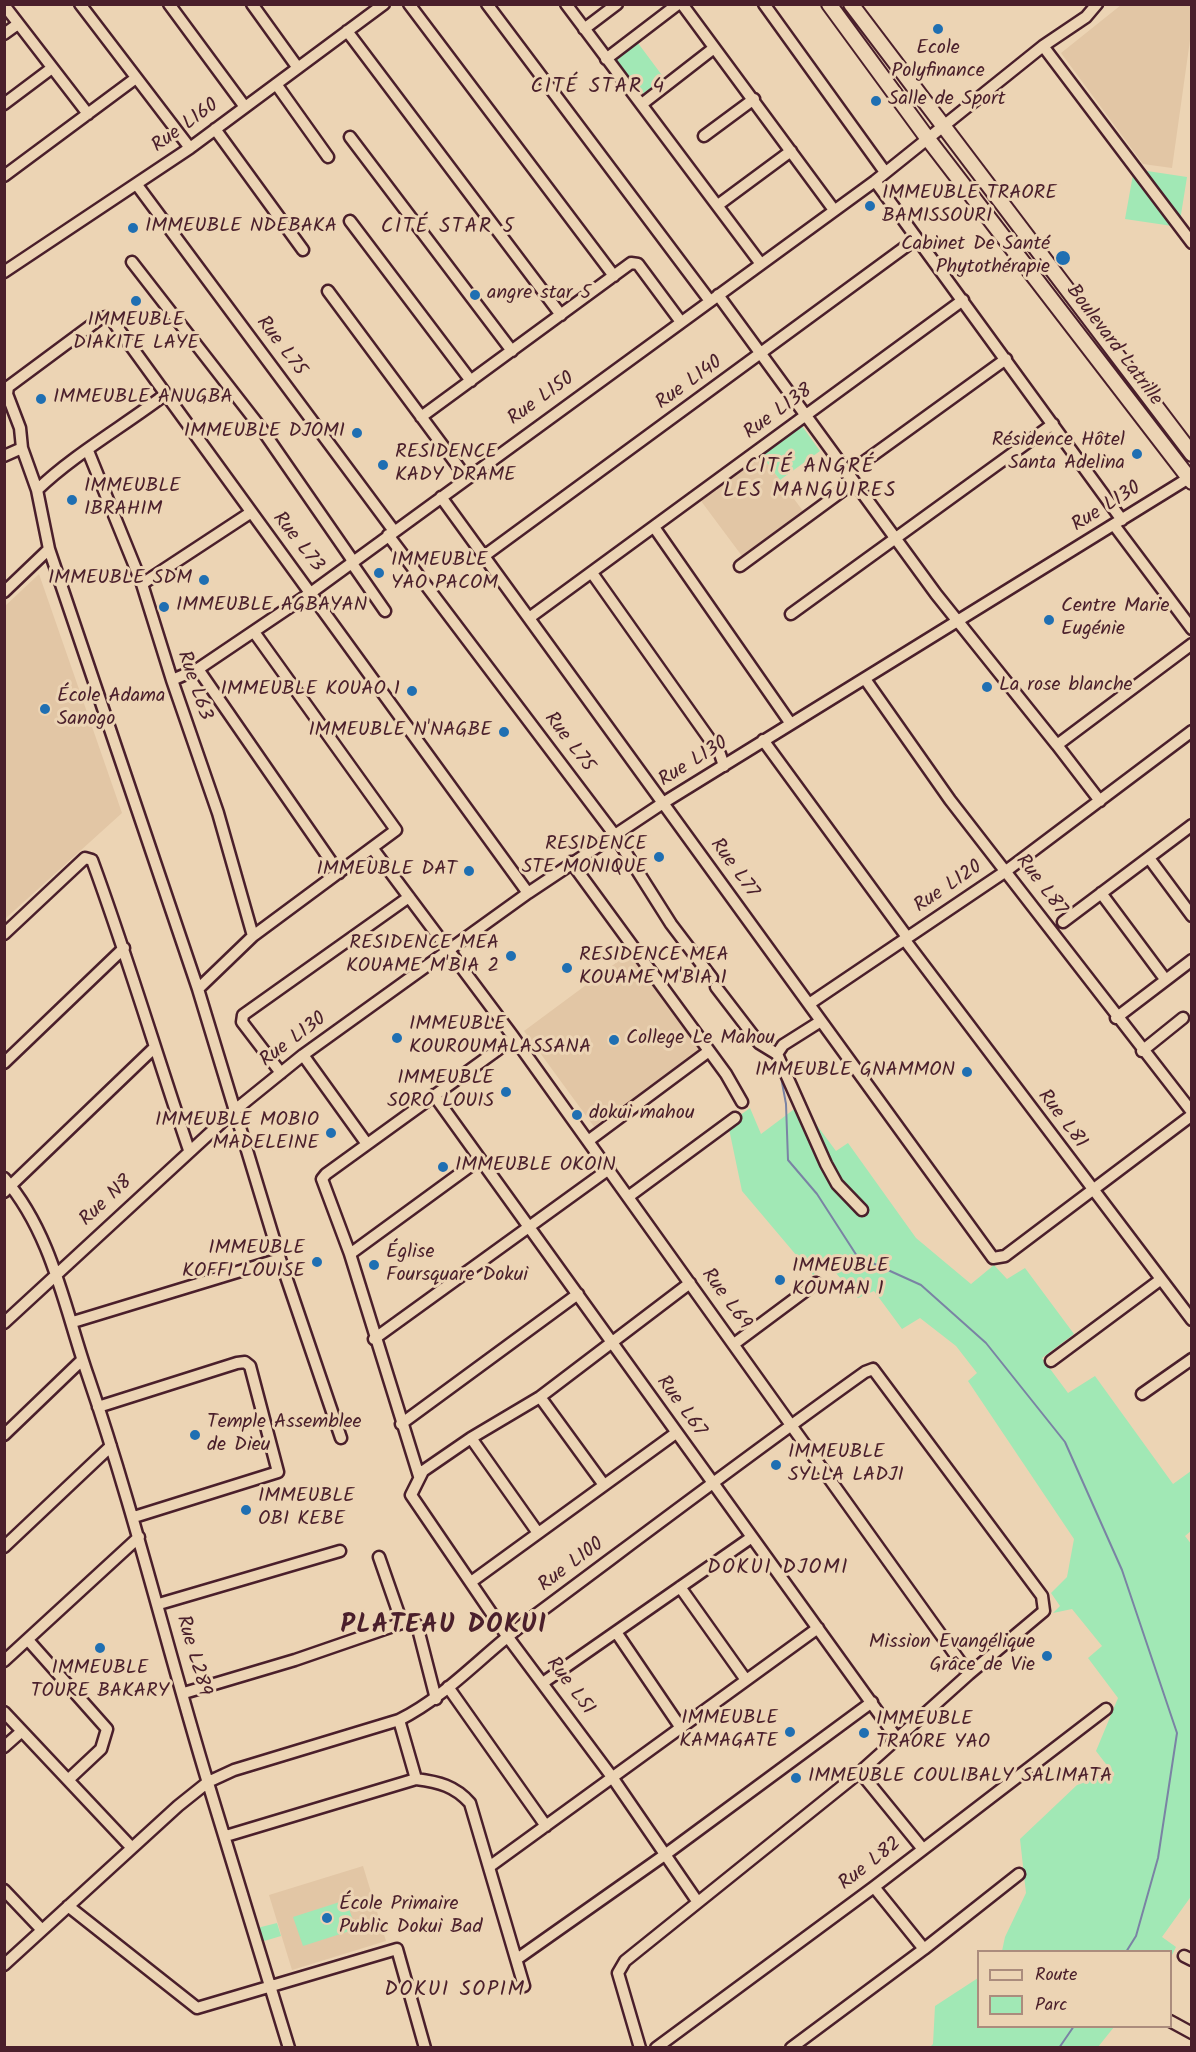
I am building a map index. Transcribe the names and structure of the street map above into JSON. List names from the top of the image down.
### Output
{
  "streets": {
    "main road": ["Boulevard Latrille"],
    "street": [
      "Rue L160",
      "Rue L75",
      "Rue L140",
      "Rue L150",
      "Rue L138",
      "Rue L130",
      "Rue L73",
      "Rue L63",
      "Rue L77",
      "Rue L87",
      "Rue L120",
      "Rue L81",
      "Rue N8",
      "Rue L69",
      "Rue L67",
      "Rue L100",
      "Rue L289",
      "Rue L51",
      "Rue L82"
    ]
  },
  "crossings": [
    ["Rue L160", "Rue L75"],
    ["Boulevard Latrille", "Rue L150"],
    ["Boulevard Latrille", "Rue L130"],
    ["Rue L75", "Rue L150"],
    ["Rue L75", "Rue L130"],
    ["Rue L140", "Rue L77"],
    ["Rue L150", "Rue L73"],
    ["Rue L150", "Rue L63"],
    ["Rue L150", "Rue L77"],
    ["Rue L138", "Rue L77"],
    ["Rue L130", "Rue L73"],
    ["Rue L130", "Rue L77"],
    ["Rue L130", "Rue L87"],
    ["Rue L130", "Rue L81"],
    ["Rue L130", "Rue N8"],
    ["Rue L130", "Rue L69"],
    ["Rue L77", "Rue L120"],
    ["Rue L77", "Rue L81"],
    ["Rue L87", "Rue L120"],
    ["Rue L120", "Rue L81"],
    ["Rue N8", "Rue L289"],
    ["Rue L69", "Rue L100"],
    ["Rue L67", "Rue L100"],
    ["Rue L100", "Rue L289"],
    ["Rue L100", "Rue L51"]
  ],
  "districts": [
    "CITÉ STAR 4",
    "CITÉ STAR 5",
    "CITÉ ANGRÉ LES MANGUIRES",
    "DOKUI DJOMI",
    "PLATEAU DOKUI",
    "DOKUI SOPIM"
  ],
  "places": [
    "Ecole Polyfinance",
    "Salle de Sport",
    "IMMEUBLE TRAORE BAMISSOURI",
    "IMMEUBLE NDEBAKA",
    "Cabinet De Santé Phytothérapie",
    "angre star 5",
    "IMMEUBLE DIAKITE LAYE",
    "IMMEUBLE ANUGBA",
    "IMMEUBLE DJOMI",
    "Résidence Hôtel Santa Adelina",
    "RESIDENCE KADY DRAME",
    "IMMEUBLE IBRAHIM",
    "IMMEUBLE YAO PACOM",
    "IMMEUBLE SDM",
    "IMMEUBLE AGBAYAN",
    "Centre Marie Eugénie",
    "La rose blanche",
    "IMMEUBLE KOUAO 1",
    "École Adama Sanogo",
    "IMMEUBLE N'NAGBE",
    "RESIDENCE STE MONIQUE",
    "IMMEUBLE DAT",
    "RESIDENCE MEA KOUAME M'BIA 2",
    "RESIDENCE MEA KOUAME M'BIA 1",
    "IMMEUBLE KOUROUMALASSANA",
    "College Le Mahou",
    "IMMEUBLE GNAMMON",
    "IMMEUBLE SORO LOUIS",
    "dokui mahou",
    "IMMEUBLE MOBIO MADELEINE",
    "IMMEUBLE OKOIN",
    "IMMEUBLE KOFFI LOUISE",
    "Église Foursquare Dokui",
    "IMMEUBLE KOUMAN 1",
    "Temple Assemblee de Dieu",
    "IMMEUBLE SYLLA LADJI",
    "IMMEUBLE OBI KEBE",
    "IMMEUBLE TOURE BAKARY",
    "Mission Evangélique Grâce de Vie",
    "IMMEUBLE KAMAGATE",
    "IMMEUBLE TRAORE YAO",
    "IMMEUBLE COULIBALY SALIMATA",
    "École Primaire Public Dokui Bad"
  ],
  "legend": ["Route", "Parc"]
}
